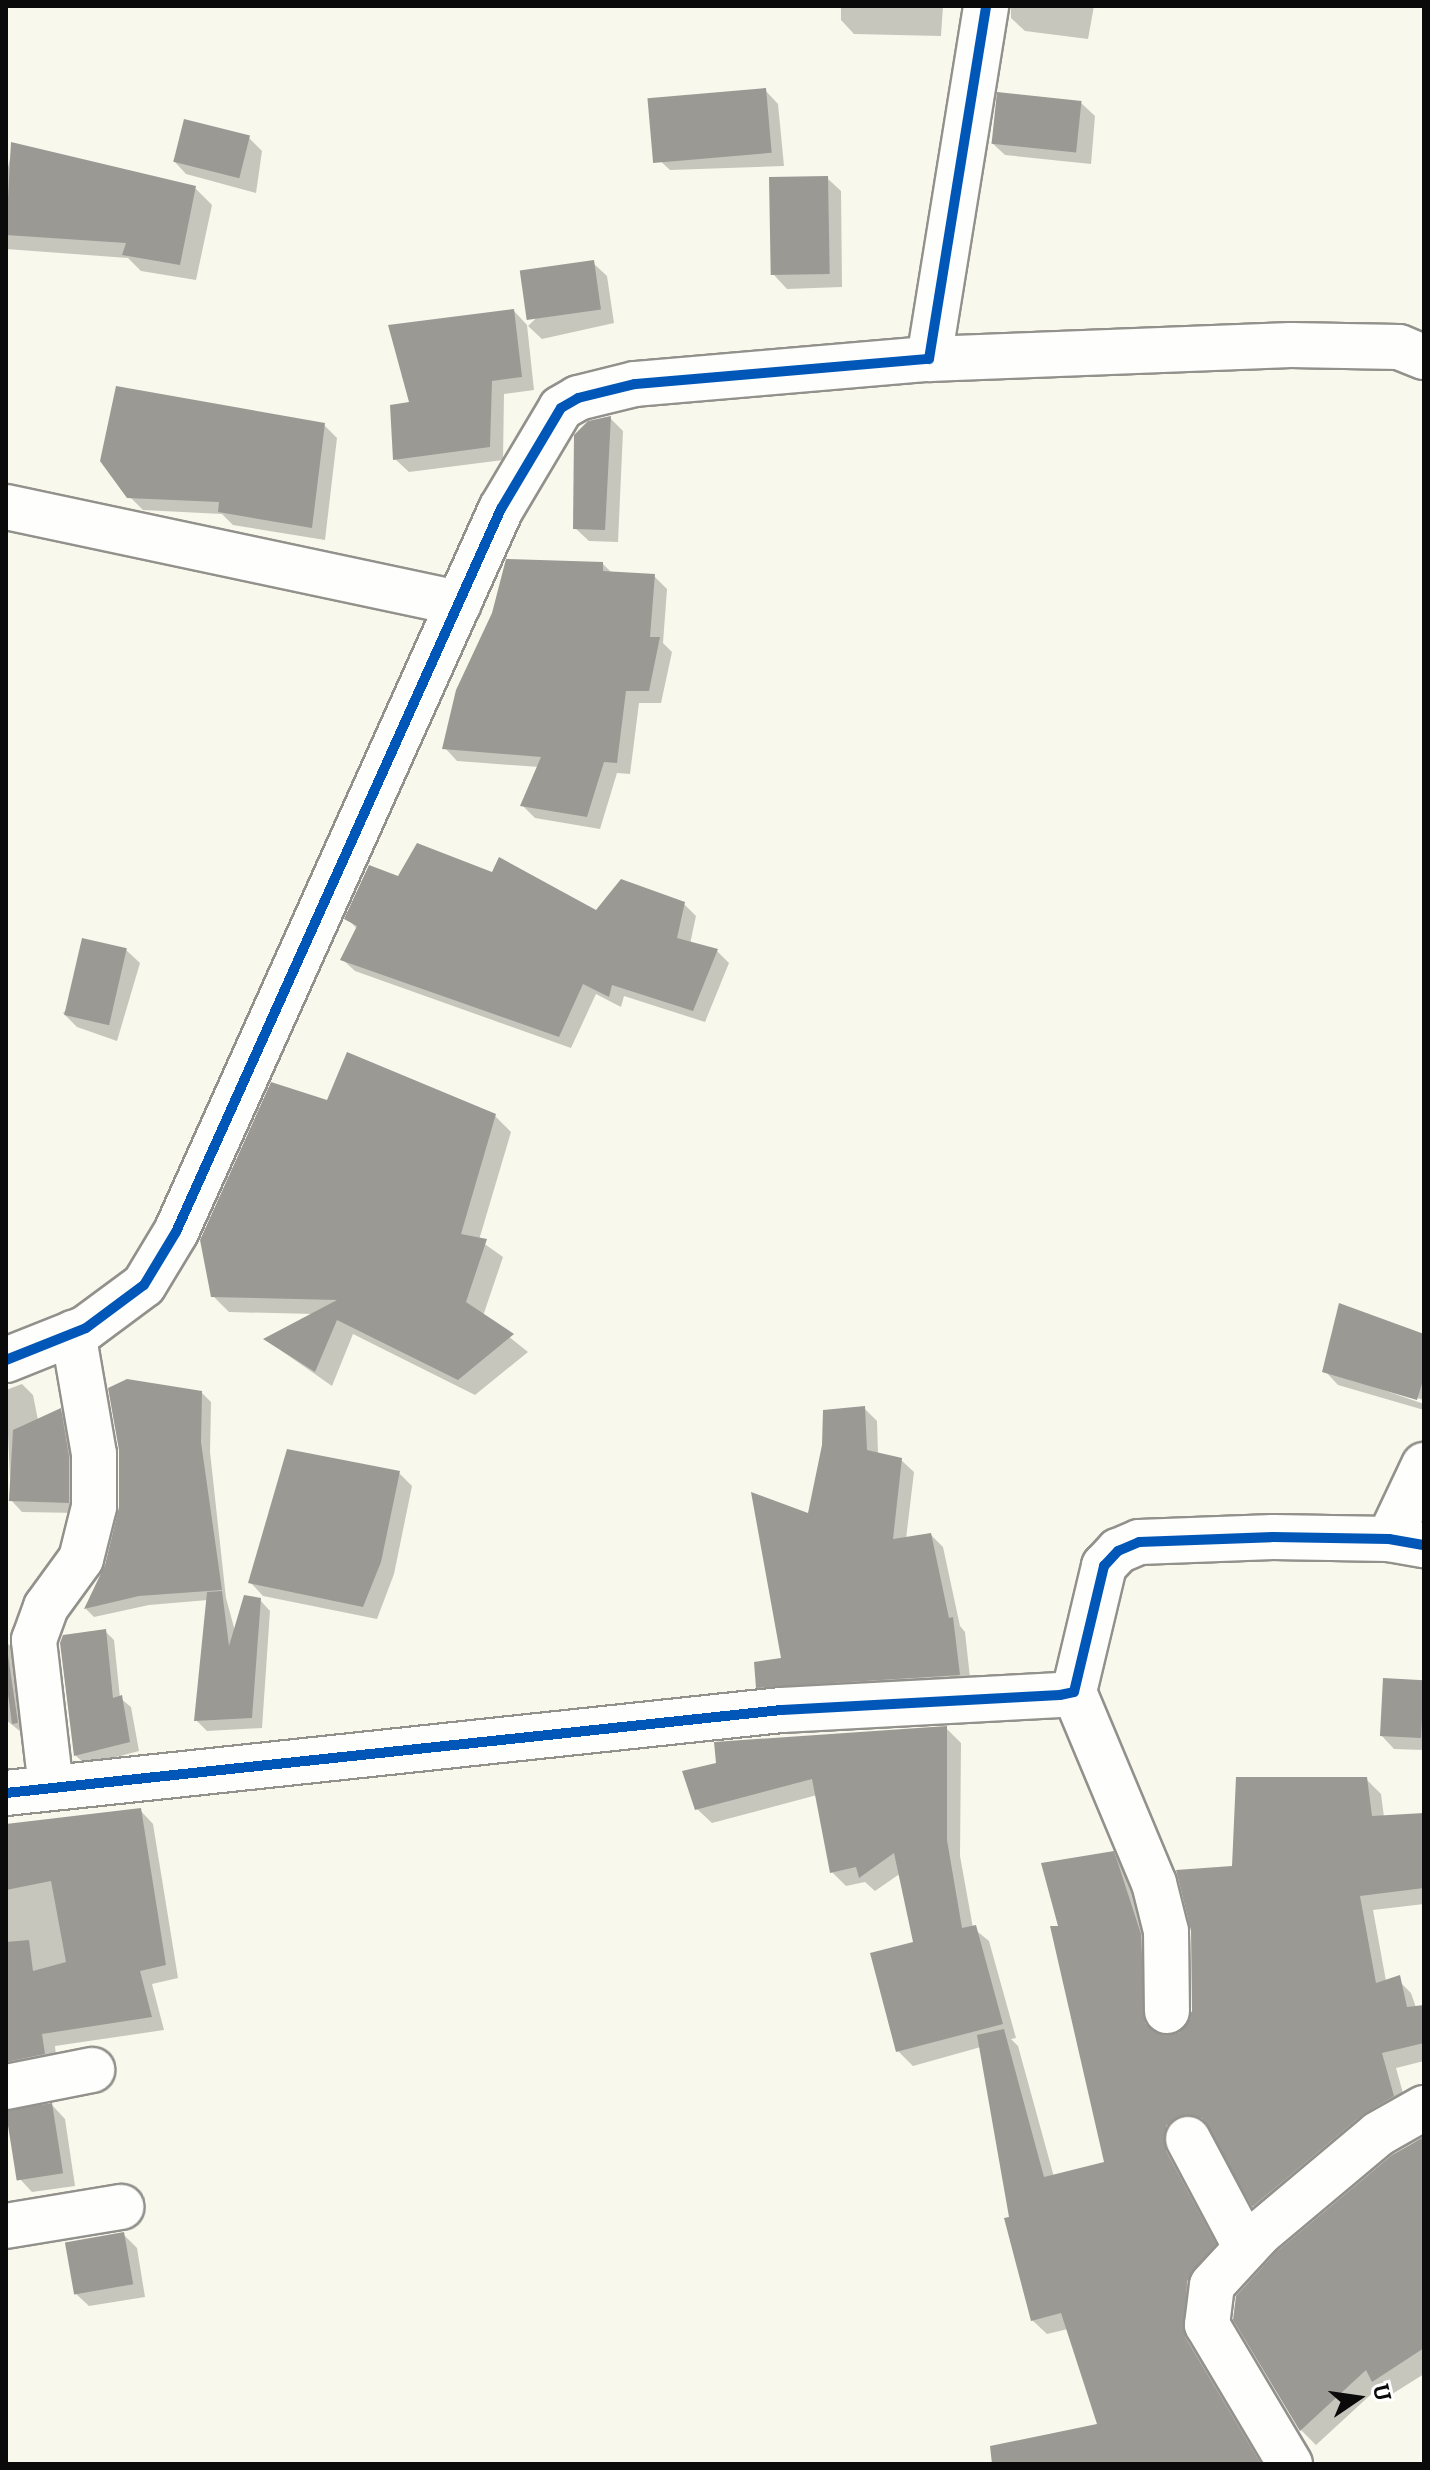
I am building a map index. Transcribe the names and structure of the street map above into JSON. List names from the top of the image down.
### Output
{
  "north": "right"
}
